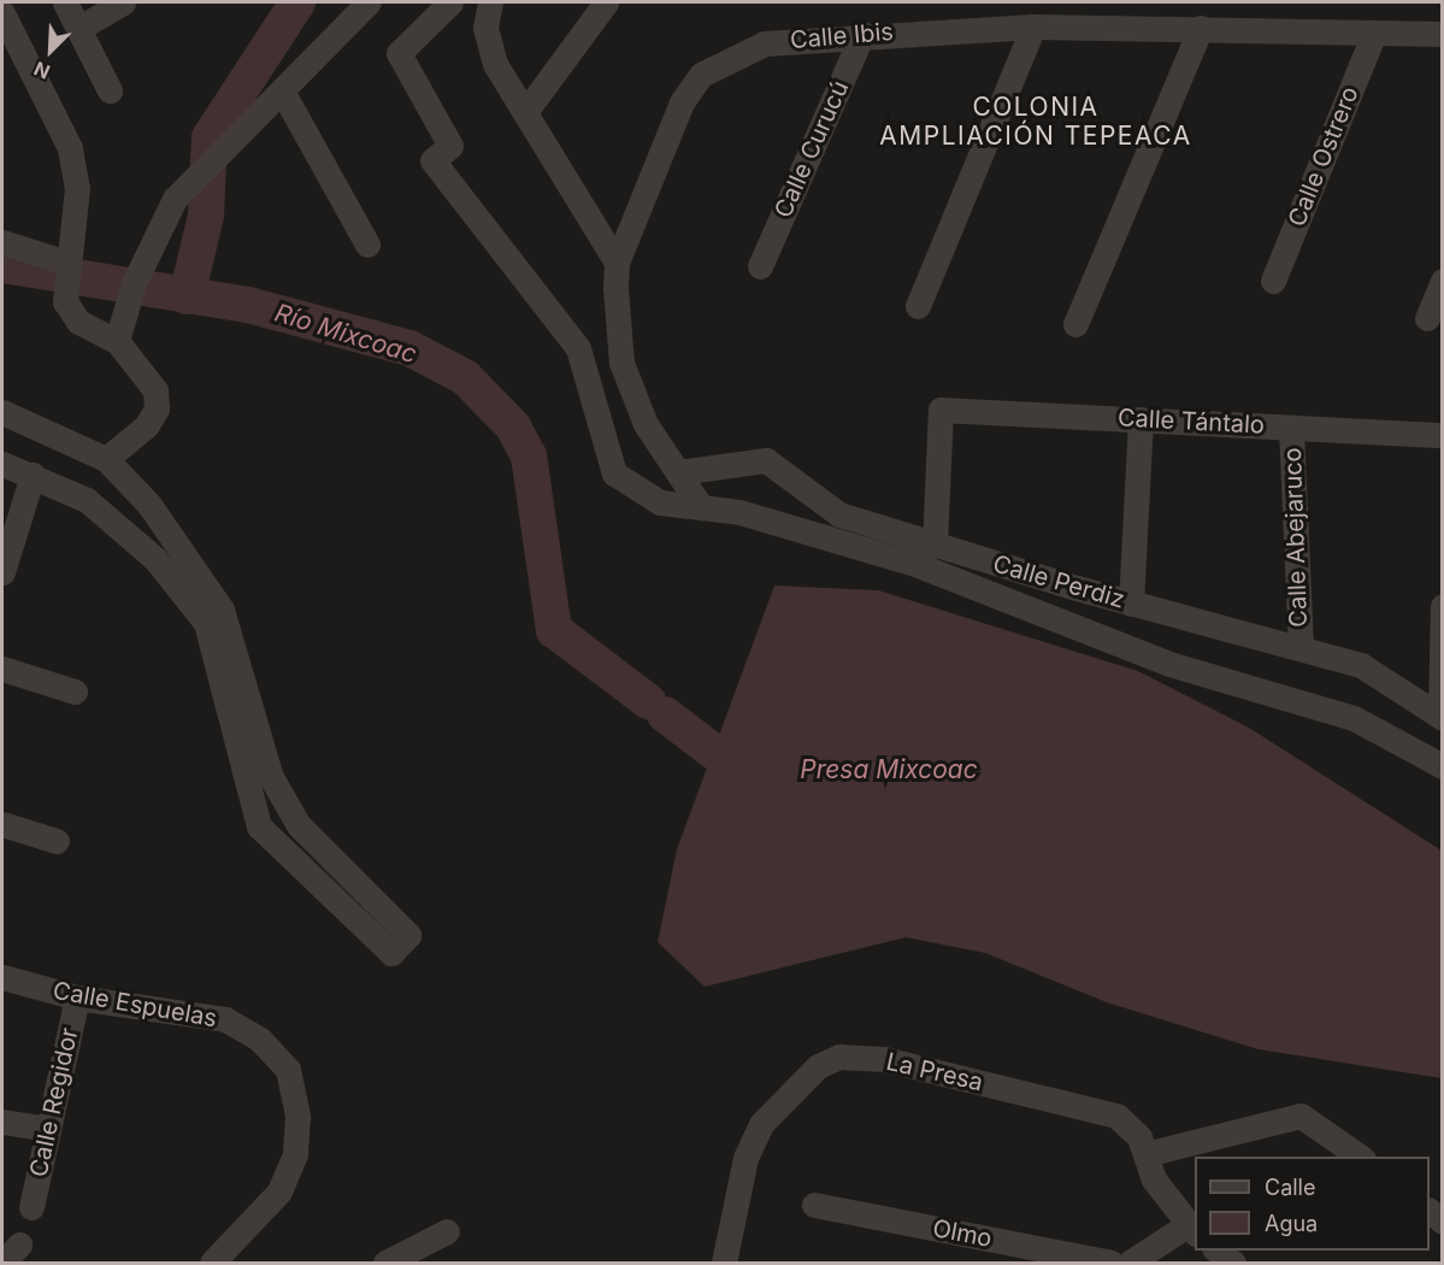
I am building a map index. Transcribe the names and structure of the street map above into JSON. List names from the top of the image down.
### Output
{
  "streets": {
    "street": [
      "Calle Ibis",
      "Calle Curucú",
      "Calle Ostrero",
      "Calle Tántalo",
      "Calle Abejaruco",
      "Calle Perdiz",
      "Calle Espuelas",
      "La Presa",
      "Calle Regidor",
      "Olmo"
    ]
  },
  "crossings": [
    ["Calle Ibis", "Calle Curucú"],
    ["Calle Ibis", "Calle Ostrero"],
    ["Calle Ibis", "Calle Perdiz"],
    ["Calle Tántalo", "Calle Abejaruco"],
    ["Calle Tántalo", "Calle Perdiz"],
    ["Calle Abejaruco", "Calle Perdiz"],
    ["Calle Espuelas", "Calle Regidor"]
  ],
  "districts": ["COLONIA AMPLIACIÓN TEPEACA"],
  "water": ["Río Mixcoac", "Presa Mixcoac"],
  "legend": ["Calle", "Agua"],
  "north": "bottom left"
}
